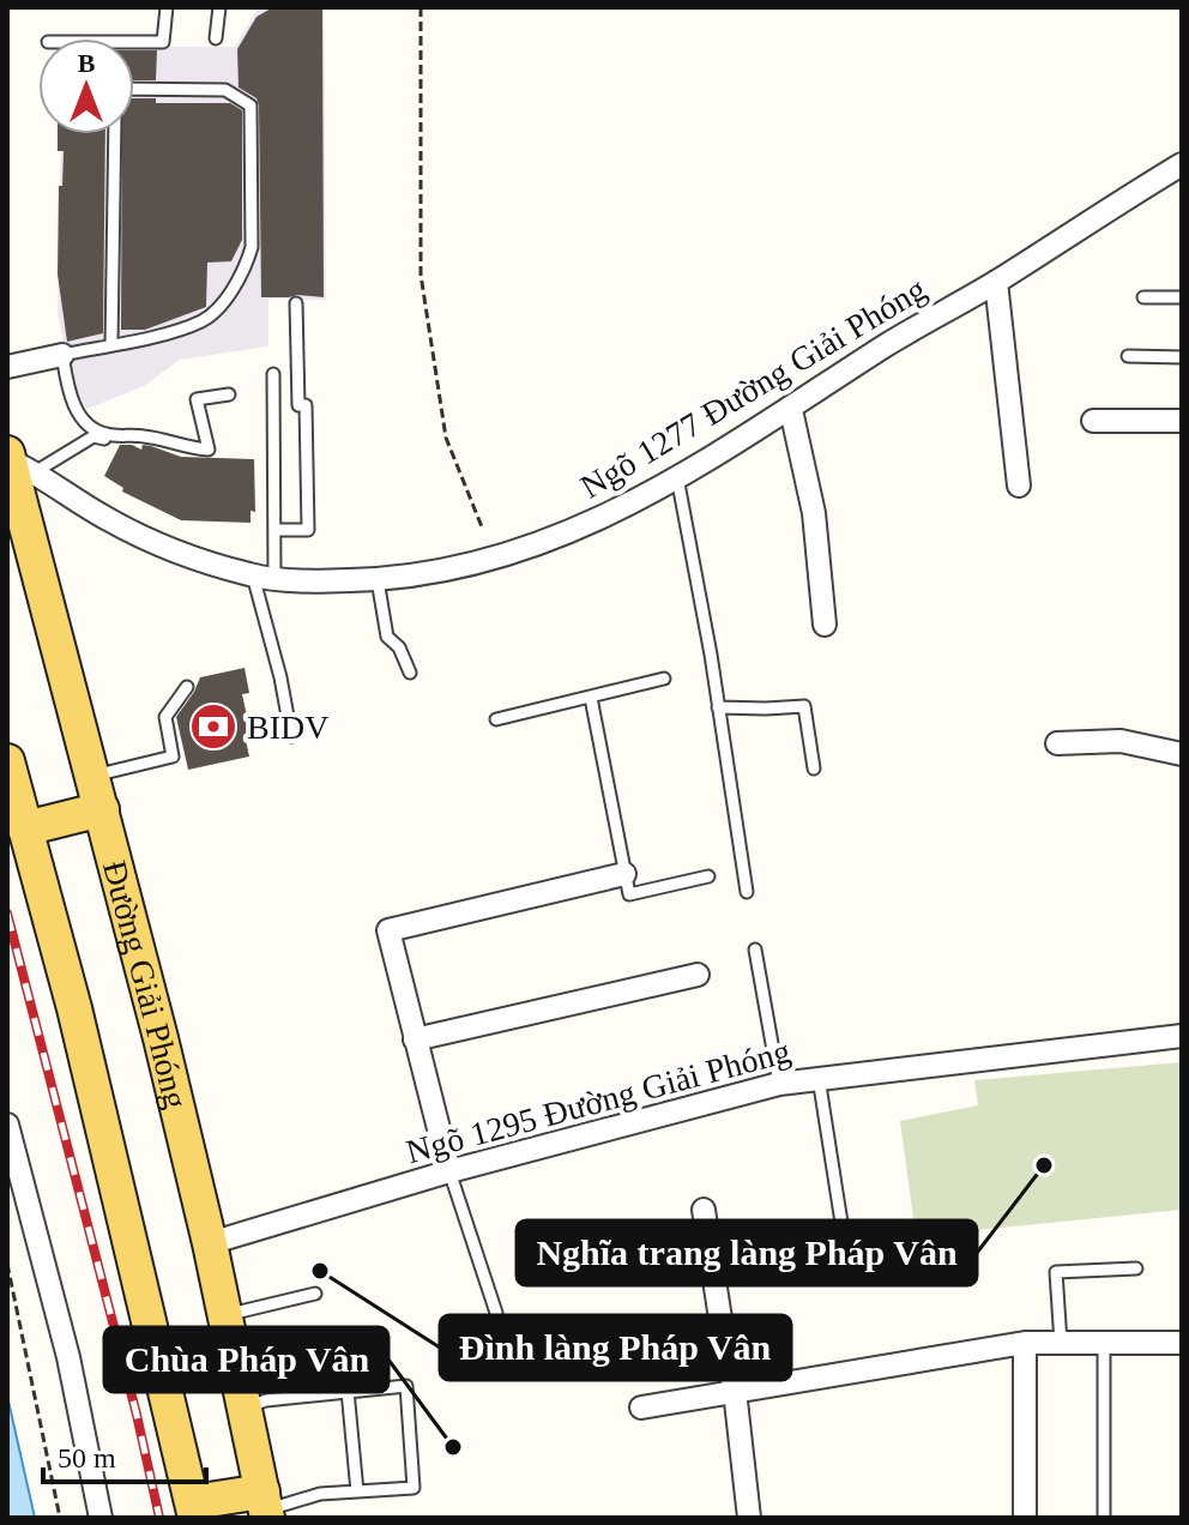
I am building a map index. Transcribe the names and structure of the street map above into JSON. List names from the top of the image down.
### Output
{
  "streets": {
    "main road": ["Đường Giải Phóng"],
    "street": ["Ngõ 1277 Đường Giải Phóng", "Ngõ 1295 Đường Giải Phóng"]
  },
  "crossings": [
    ["Ngõ 1277 Đường Giải Phóng", "Đường Giải Phóng"],
    ["Đường Giải Phóng", "Ngõ 1295 Đường Giải Phóng"]
  ],
  "places": {
    "bank": ["BIDV"],
    "other": ["Nghĩa trang làng Pháp Vân", "Đình làng Pháp Vân", "Chùa Pháp Vân"]
  },
  "scale_bar": "50 m",
  "north": "top"
}
